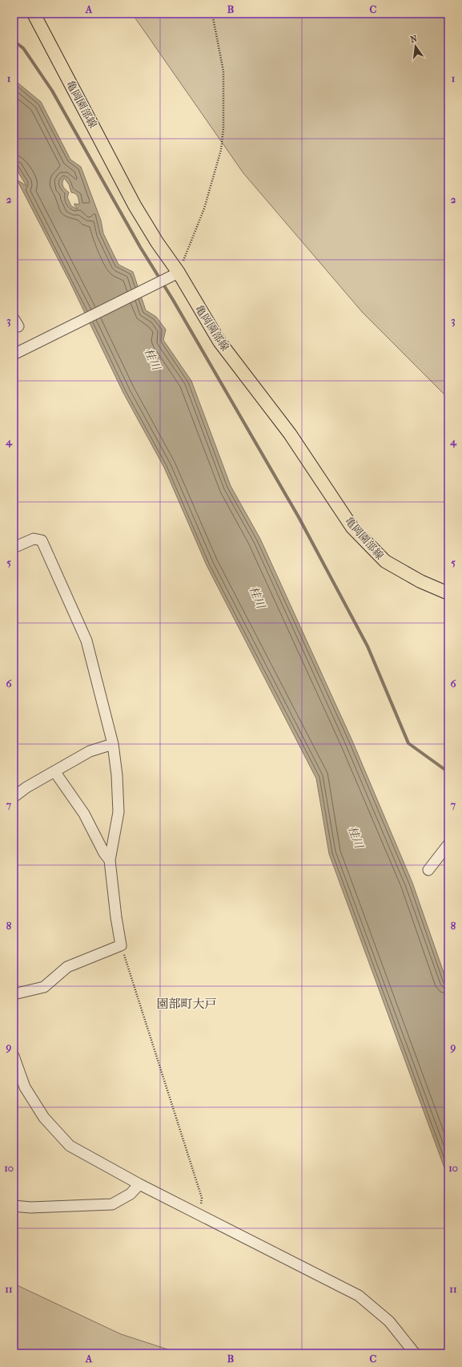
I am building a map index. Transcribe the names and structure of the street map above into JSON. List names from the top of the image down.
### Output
{
  "streets": {
    "main road": ["亀岡園部線"]
  },
  "districts": ["園部町大戸"],
  "water": ["桂川"],
  "north": "top",
  "grid": {
    "columns": ["A", "B", "C"],
    "rows": [
      "1",
      "2",
      "3",
      "4",
      "5",
      "6",
      "7",
      "8",
      "9",
      "10",
      "11"
    ]
  }
}
